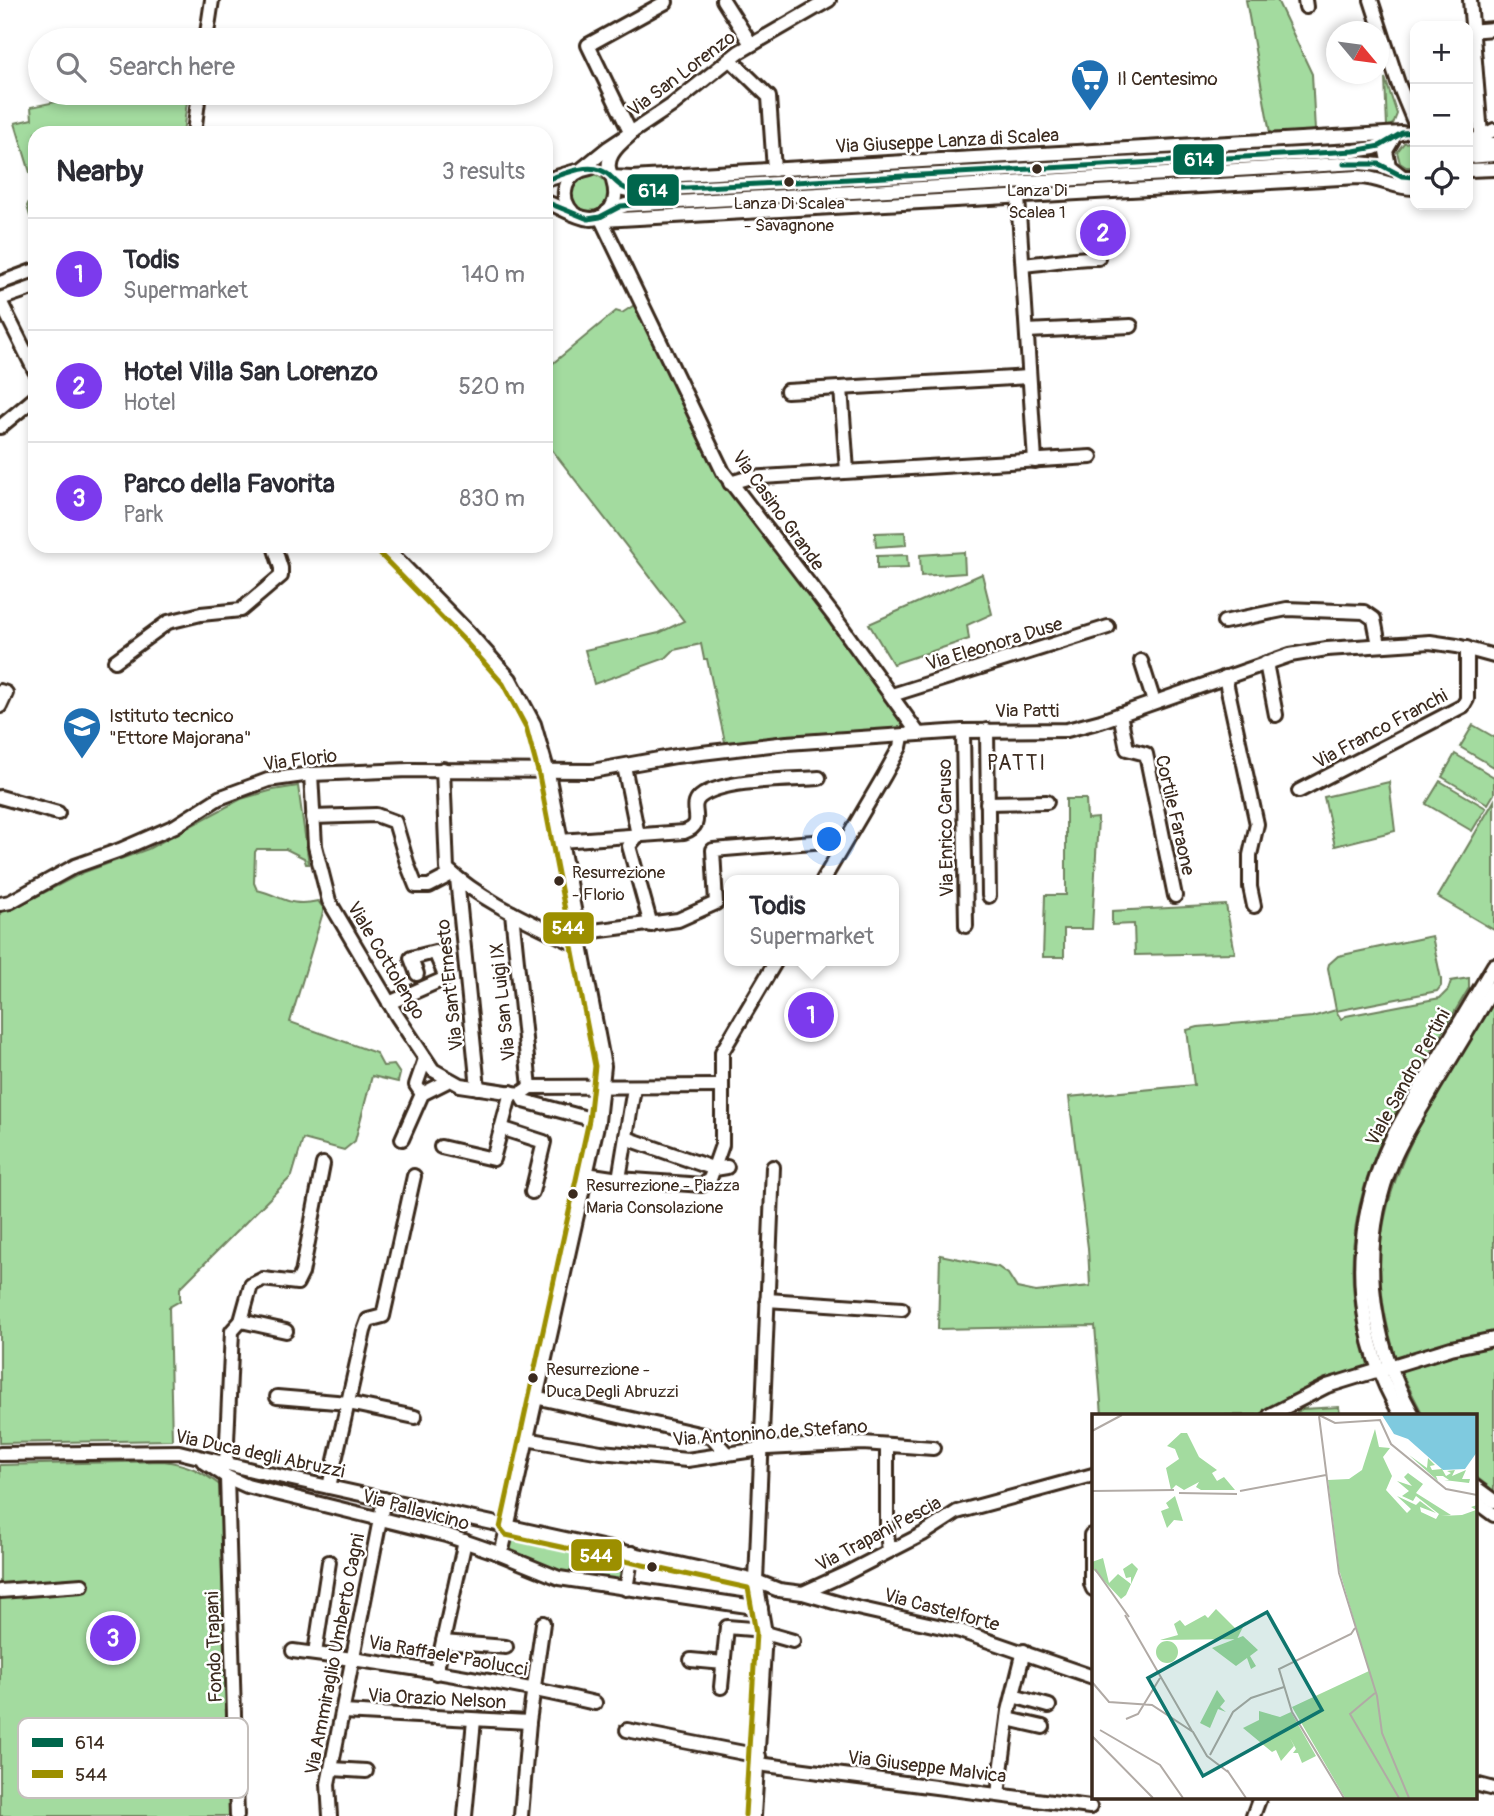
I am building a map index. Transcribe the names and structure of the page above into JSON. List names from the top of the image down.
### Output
{
  "streets": {
    "street": [
      "Via San Lorenzo",
      "Via Giuseppe Lanza di Scalea",
      "Via Casino Grande",
      "Via Eleonora Duse",
      "Via Patti",
      "Via Franco Franchi",
      "Via Florio",
      "Cortile Faraone",
      "Via Enrico Caruso",
      "Viale Cottolengo",
      "Via Sant'Ernesto",
      "Via San Luigi IX",
      "Viale Sandro Pertini",
      "Via Antonino de Stefano",
      "Via Duca degli Abruzzi",
      "Via Pallavicino",
      "Via Trapani Pescia",
      "Via Castelforte",
      "Fondo Trapani",
      "Via Ammiraglio Umberto Cagni",
      "Via Raffaele Paolucci",
      "Via Orazio Nelson",
      "Via Giuseppe Malvica"
    ]
  },
  "crossings": [
    ["Via San Lorenzo", "Via Giuseppe Lanza di Scalea"],
    ["Via San Lorenzo", "Via Casino Grande"],
    ["Via Giuseppe Lanza di Scalea", "Via Casino Grande"],
    ["Via Casino Grande", "Via Eleonora Duse"],
    ["Via Casino Grande", "Via Patti"],
    ["Via Patti", "Via Franco Franchi"],
    ["Via Patti", "Via Florio"],
    ["Via Patti", "Cortile Faraone"],
    ["Via Patti", "Via Enrico Caruso"],
    ["Via Florio", "Viale Cottolengo"],
    ["Via Florio", "Via Sant'Ernesto"],
    ["Viale Cottolengo", "Via Sant'Ernesto"],
    ["Viale Cottolengo", "Via San Luigi IX"],
    ["Via Duca degli Abruzzi", "Via Pallavicino"],
    ["Via Duca degli Abruzzi", "Via Castelforte"],
    ["Via Duca degli Abruzzi", "Via Ammiraglio Umberto Cagni"],
    ["Via Pallavicino", "Fondo Trapani"],
    ["Via Pallavicino", "Via Ammiraglio Umberto Cagni"],
    ["Via Trapani Pescia", "Via Castelforte"],
    ["Via Ammiraglio Umberto Cagni", "Via Raffaele Paolucci"],
    ["Via Ammiraglio Umberto Cagni", "Via Orazio Nelson"]
  ],
  "districts": ["PATTI"],
  "places": {
    "supermarket": ["Il Centesimo"],
    "other": [
      "Lanza Di Scalea 1",
      "Lanza Di Scalea - Savagnone",
      "Resurrezione - Florio",
      "Resurrezione - Piazza Maria Consolazione",
      "Resurrezione - Duca Degli Abruzzi"
    ],
    "school or university": ["Istituto tecnico \"Ettore Majorana\""]
  },
  "lines": ["transit line 614", "transit line 544"],
  "legend": ["614", "544"],
  "north": "bottom right",
  "page": {
    "map_buttons": ["+", "−"],
    "search": "Search here",
    "heading": ["Nearby", "3 results"],
    "pins": ["2", "1", "3"],
    "list": [
      {
        "mark": "1",
        "name": "Todis",
        "note": "Supermarket",
        "value": "140 m"
      },
      {
        "mark": "2",
        "name": "Hotel Villa San Lorenzo",
        "note": "Hotel",
        "value": "520 m"
      },
      {
        "mark": "3",
        "name": "Parco della Favorita",
        "note": "Park",
        "value": "830 m"
      }
    ],
    "popup": ["Todis", "Supermarket"]
  }
}
